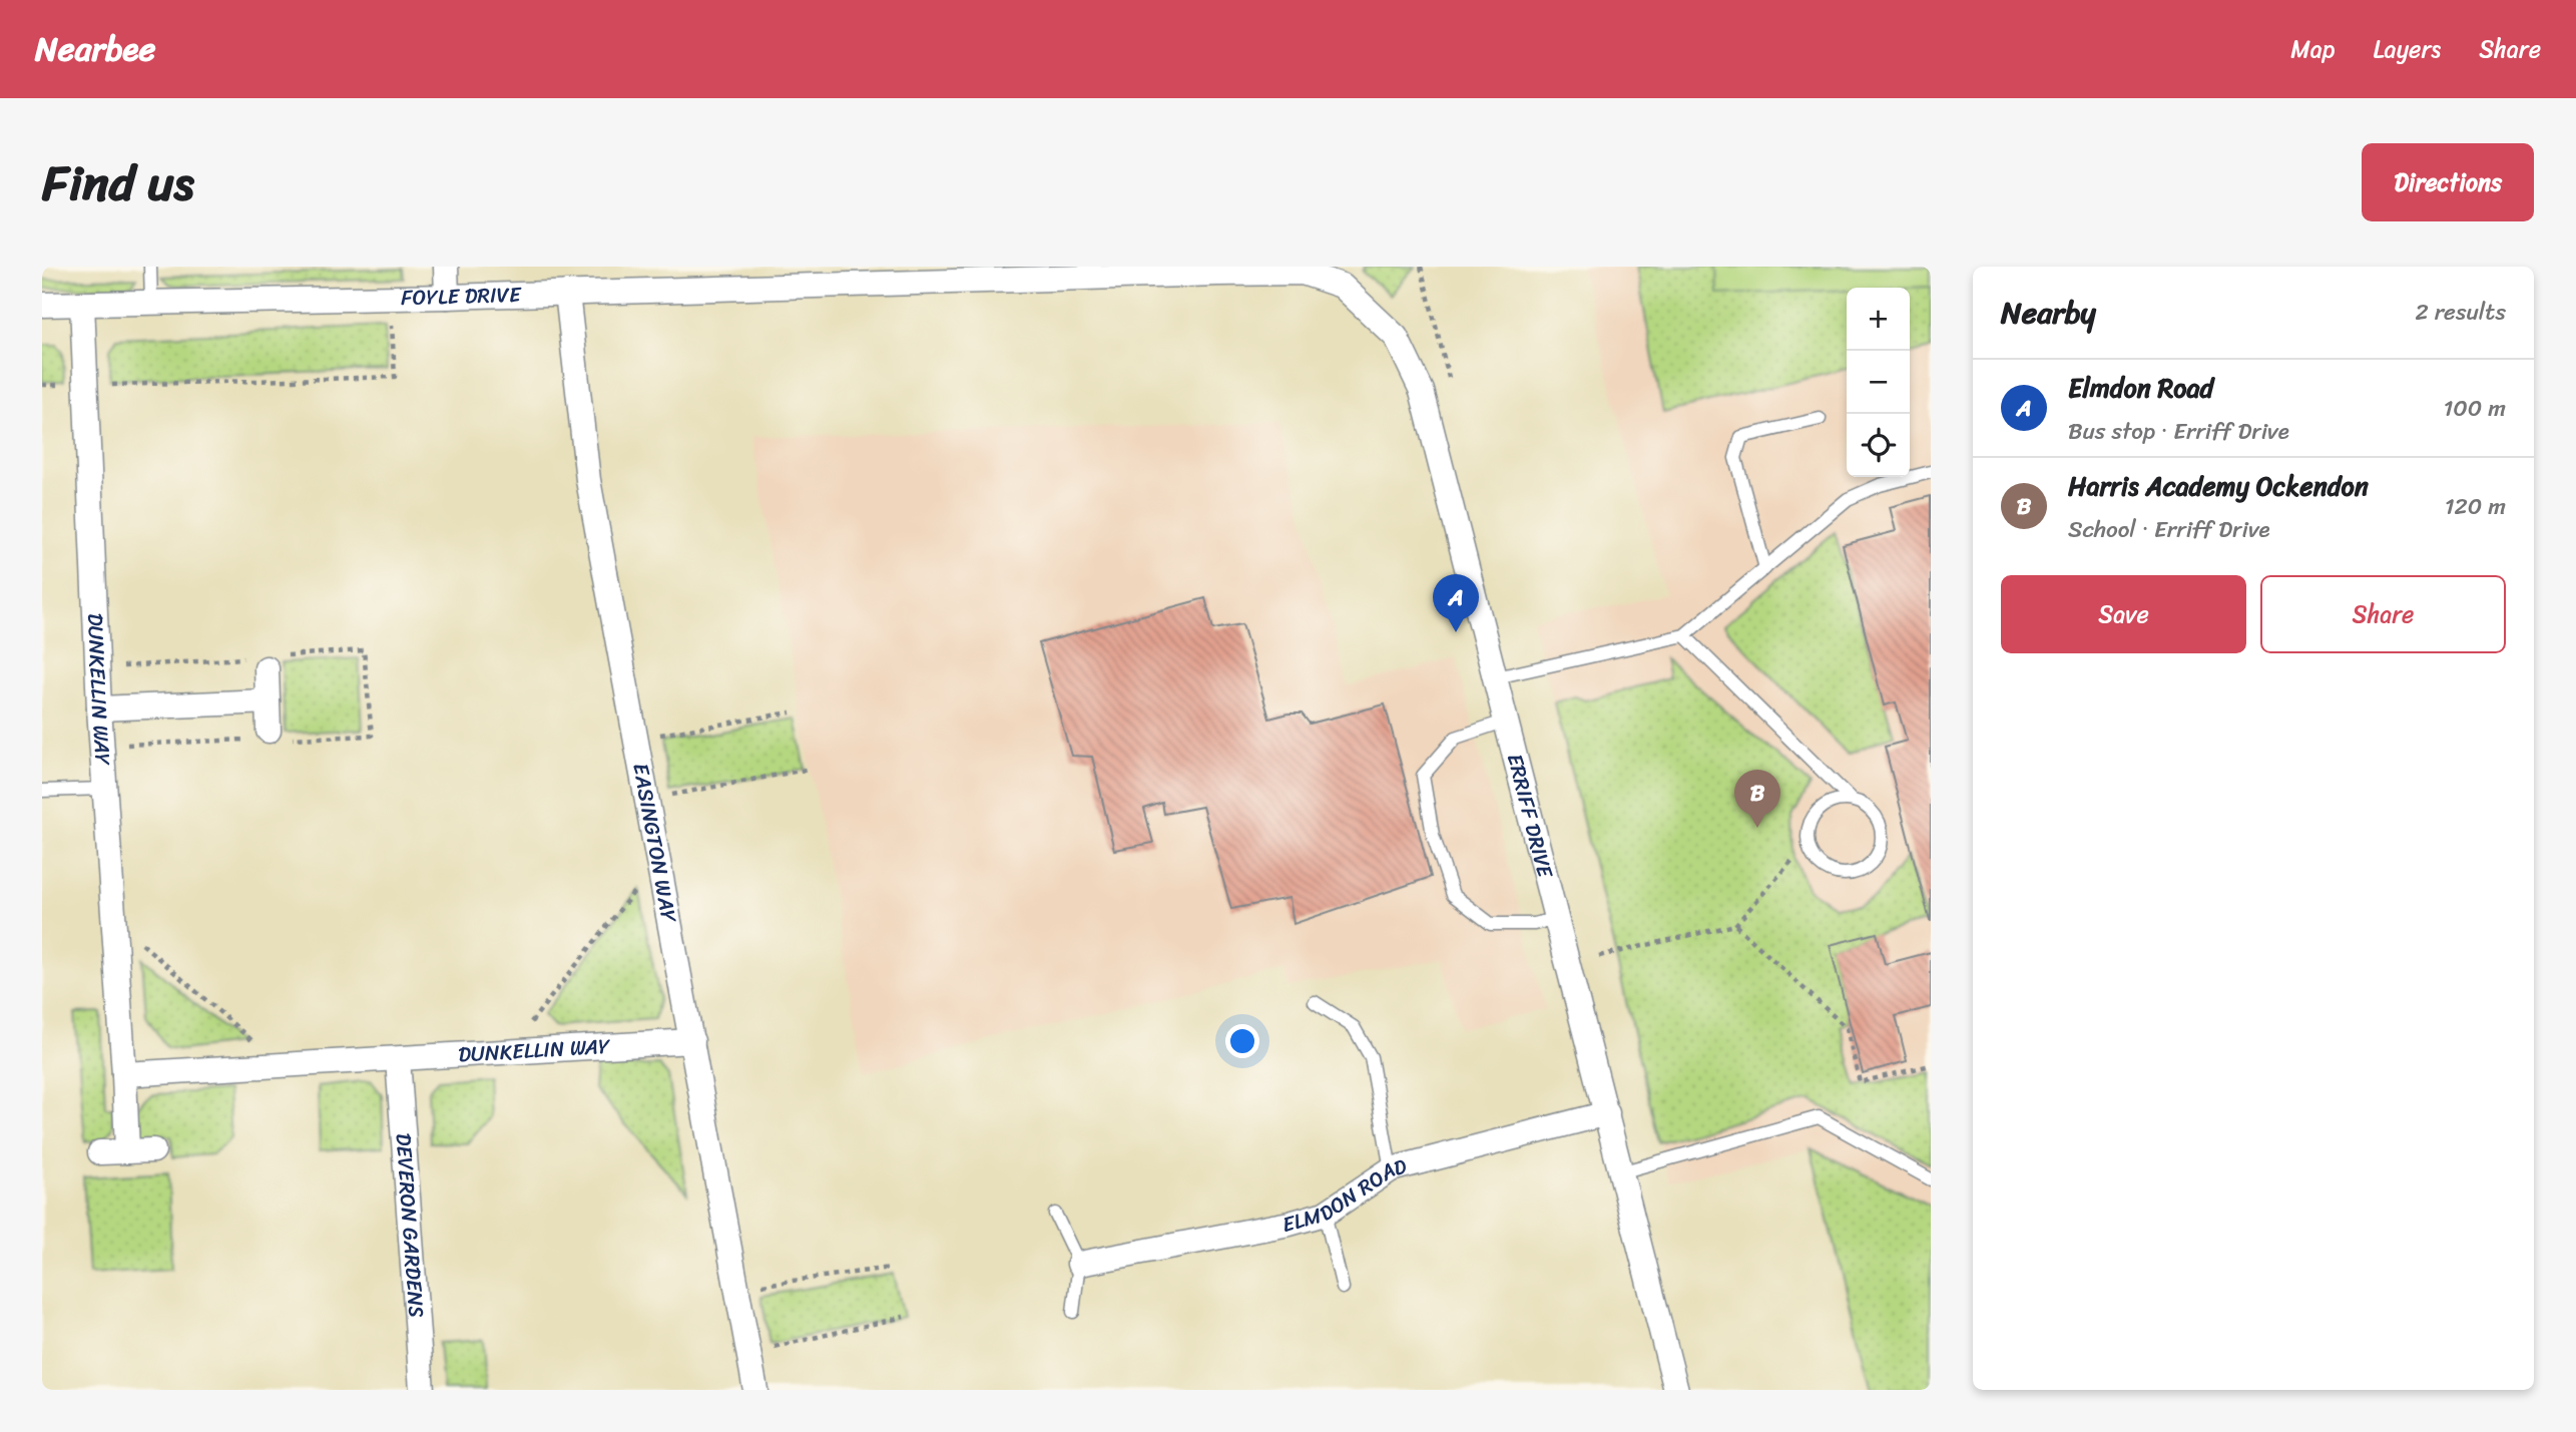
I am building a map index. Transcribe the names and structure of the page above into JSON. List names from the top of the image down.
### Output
{
  "streets": {
    "street": [
      "FOYLE DRIVE",
      "DUNKELLIN WAY",
      "ERRIFF DRIVE",
      "EASINGTON WAY",
      "ELMDON ROAD",
      "DEVERON GARDENS"
    ]
  },
  "crossings": [
    ["FOYLE DRIVE", "DUNKELLIN WAY"],
    ["FOYLE DRIVE", "ERRIFF DRIVE"],
    ["FOYLE DRIVE", "EASINGTON WAY"],
    ["DUNKELLIN WAY", "EASINGTON WAY"],
    ["DUNKELLIN WAY", "DEVERON GARDENS"],
    ["ERRIFF DRIVE", "ELMDON ROAD"]
  ],
  "page": {
    "header": "Nearbee",
    "nav": ["Map", "Layers", "Share"],
    "title": "Find us",
    "buttons": [
      "Directions",
      ["Save", "Share"]
    ],
    "heading": ["Nearby", "2 results"],
    "map_buttons": ["+", "−"],
    "list": [
      {
        "mark": "A",
        "name": "Elmdon Road",
        "note": "Bus stop · Erriff Drive",
        "value": "100 m"
      },
      {
        "mark": "B",
        "name": "Harris Academy Ockendon",
        "note": "School · Erriff Drive",
        "value": "120 m"
      }
    ],
    "pins": ["A", "B"]
  }
}
